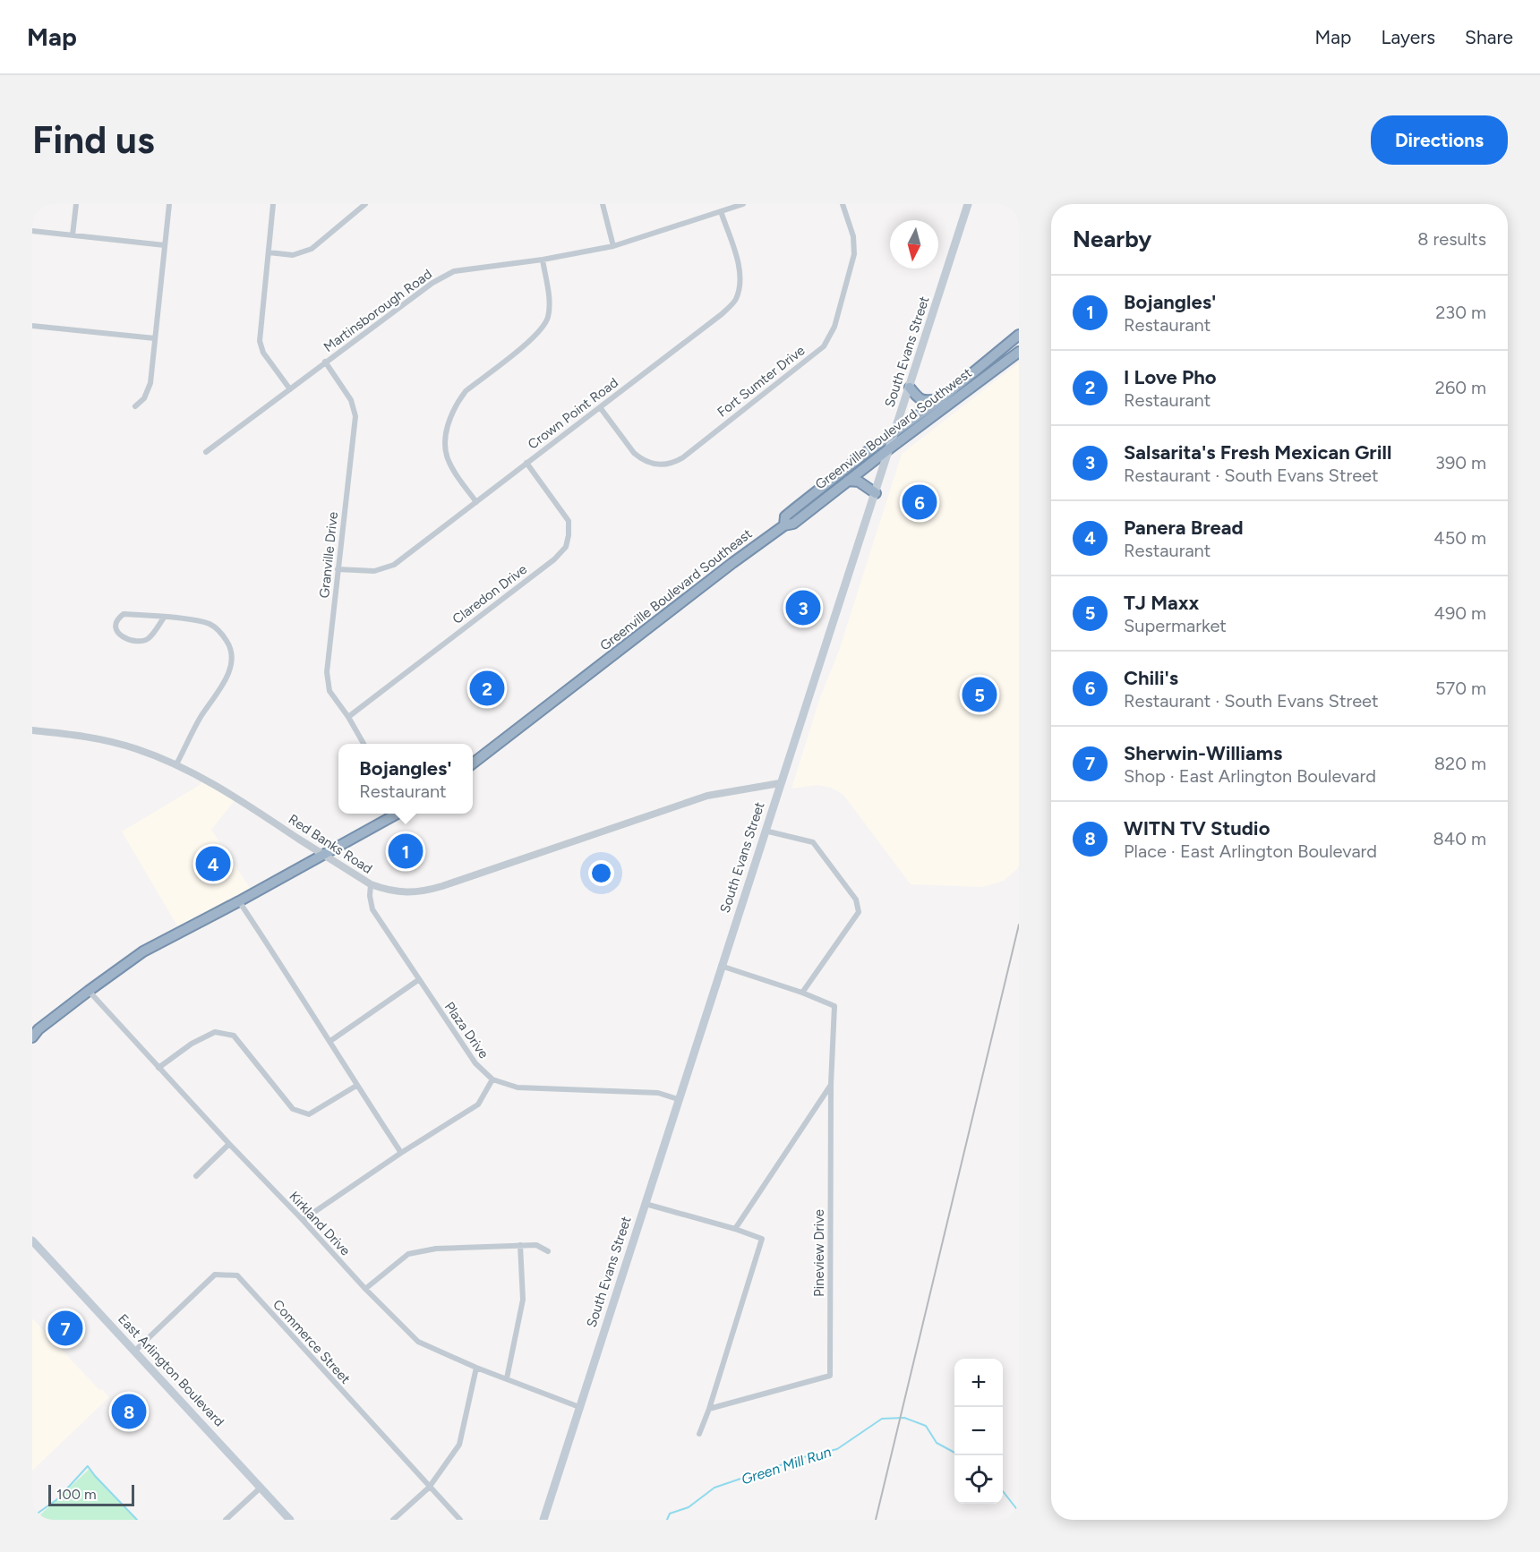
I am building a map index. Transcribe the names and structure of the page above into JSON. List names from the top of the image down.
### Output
{
  "streets": {
    "highway": ["Greenville Boulevard Southwest", "Greenville Boulevard Southeast"],
    "main road": ["South Evans Street", "East Arlington Boulevard"],
    "street": [
      "Martinsborough Road",
      "Fort Sumter Drive",
      "Crown Point Road",
      "Granville Drive",
      "Claredon Drive",
      "Red Banks Road",
      "Plaza Drive",
      "Kirkland Drive",
      "Pineview Drive",
      "Commerce Street"
    ]
  },
  "crossings": [
    ["Martinsborough Road", "Crown Point Road"],
    ["Martinsborough Road", "Granville Drive"],
    ["South Evans Street", "Greenville Boulevard Southwest"],
    ["South Evans Street", "Greenville Boulevard Southeast"],
    ["South Evans Street", "Red Banks Road"],
    ["South Evans Street", "Plaza Drive"],
    ["South Evans Street", "Kirkland Drive"],
    ["Fort Sumter Drive", "Crown Point Road"],
    ["Crown Point Road", "Granville Drive"],
    ["Crown Point Road", "Claredon Drive"],
    ["Greenville Boulevard Southwest", "Greenville Boulevard Southeast"],
    ["Granville Drive", "Claredon Drive"],
    ["Red Banks Road", "Plaza Drive"],
    ["Commerce Street", "East Arlington Boulevard"]
  ],
  "water": ["Green Mill Run"],
  "scale_bar": "100 m",
  "north": "bottom",
  "page": {
    "header": "Map",
    "nav": ["Map", "Layers", "Share"],
    "buttons": "Directions",
    "title": "Find us",
    "heading": ["Nearby", "8 results"],
    "list": [
      {
        "mark": "1",
        "name": "Bojangles'",
        "note": "Restaurant",
        "value": "230 m"
      },
      {
        "mark": "2",
        "name": "I Love Pho",
        "note": "Restaurant",
        "value": "260 m"
      },
      {
        "mark": "3",
        "name": "Salsarita's Fresh Mexican Grill",
        "note": "Restaurant · South Evans Street",
        "value": "390 m"
      },
      {
        "mark": "4",
        "name": "Panera Bread",
        "note": "Restaurant",
        "value": "450 m"
      },
      {
        "mark": "5",
        "name": "TJ Maxx",
        "note": "Supermarket",
        "value": "490 m"
      },
      {
        "mark": "6",
        "name": "Chili's",
        "note": "Restaurant · South Evans Street",
        "value": "570 m"
      },
      {
        "mark": "7",
        "name": "Sherwin-Williams",
        "note": "Shop · East Arlington Boulevard",
        "value": "820 m"
      },
      {
        "mark": "8",
        "name": "WITN TV Studio",
        "note": "Place · East Arlington Boulevard",
        "value": "840 m"
      }
    ],
    "pins": [
      "6",
      "3",
      "2",
      "5",
      "1",
      "4",
      "7",
      "8"
    ],
    "popup": ["Bojangles'", "Restaurant"],
    "map_buttons": ["+", "−"],
    "scale": "100 m"
  }
}
